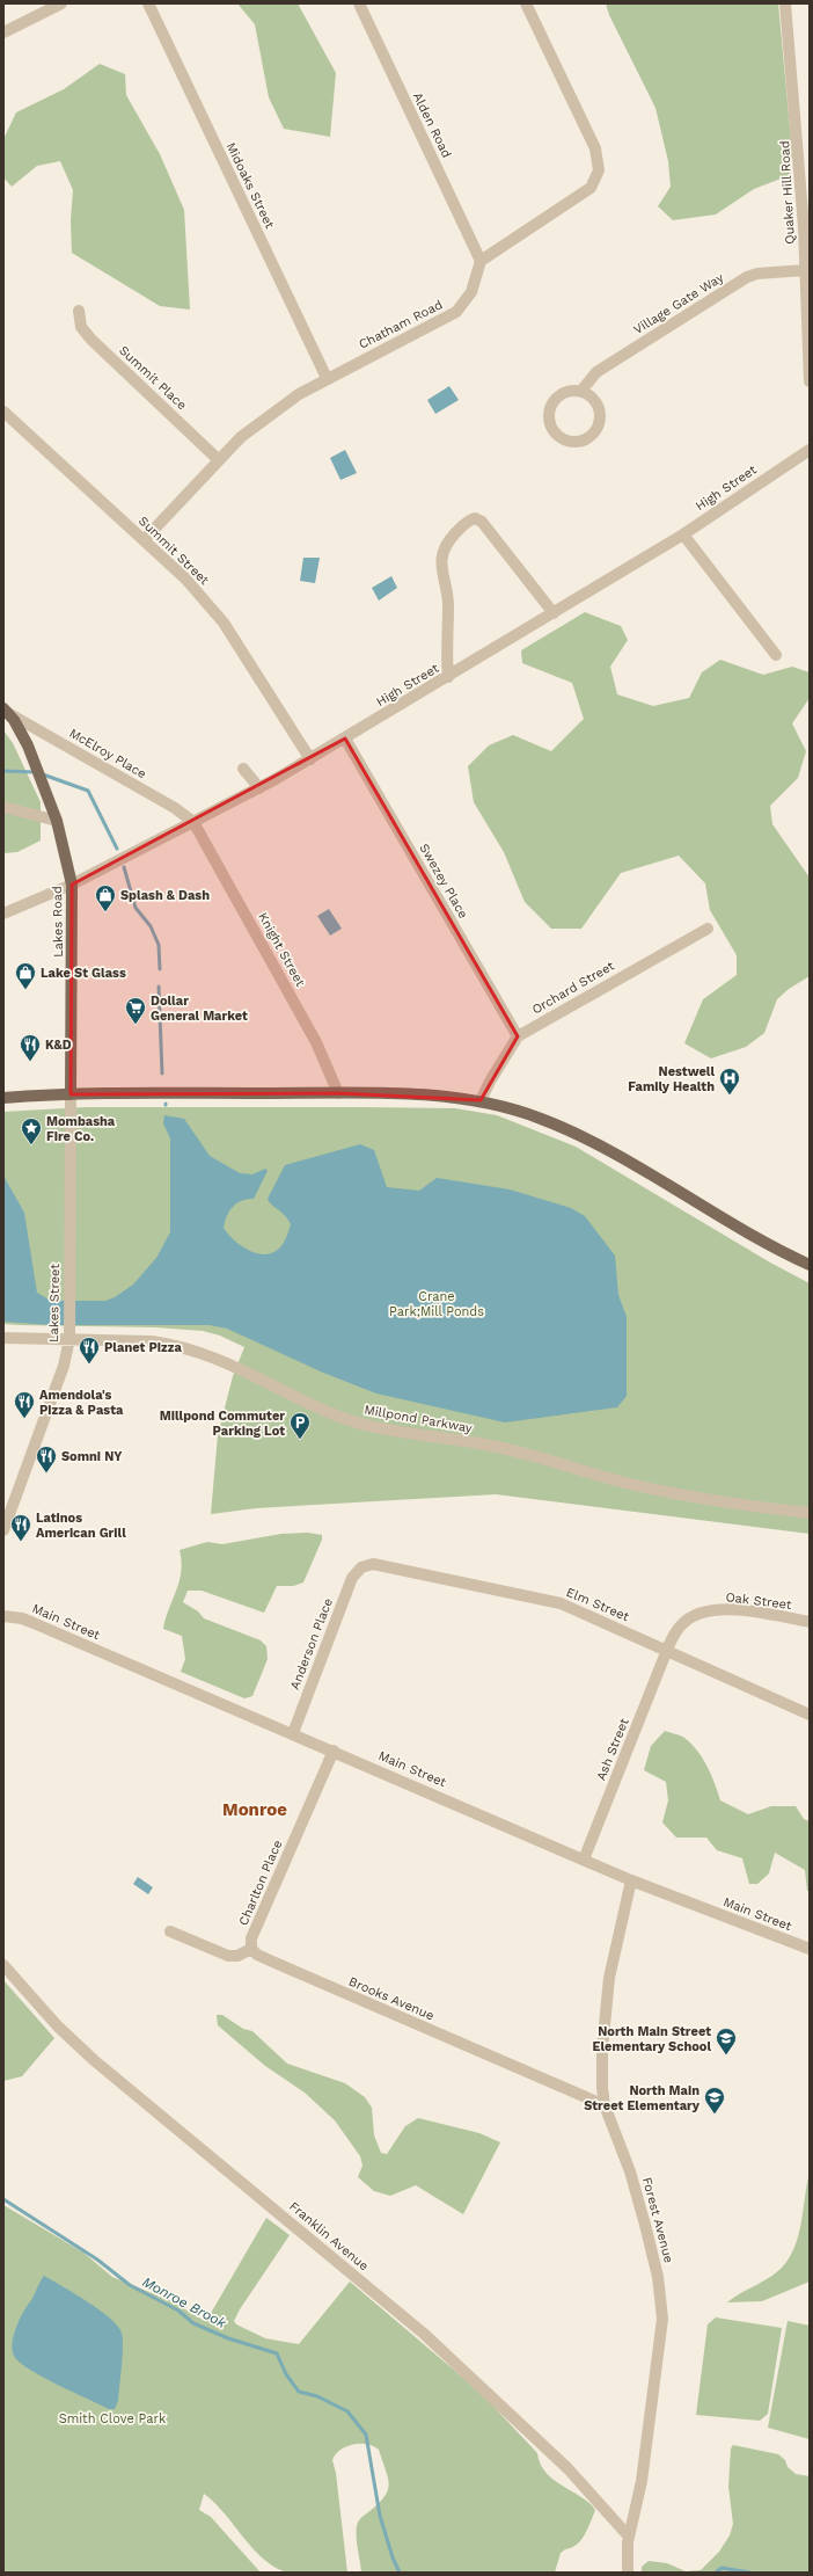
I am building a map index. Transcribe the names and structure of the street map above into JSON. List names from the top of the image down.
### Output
{
  "streets": {
    "main road": ["Lakes Road"],
    "street": [
      "Alden Road",
      "Midoaks Street",
      "Quaker Hill Road",
      "Village Gate Way",
      "Chatham Road",
      "Summit Place",
      "High Street",
      "Summit Street",
      "McElroy Place",
      "Swezey Place",
      "Knight Street",
      "Orchard Street",
      "Lakes Street",
      "Millpond Parkway",
      "Oak Street",
      "Elm Street",
      "Main Street",
      "Anderson Place",
      "Ash Street",
      "Charlton Place",
      "Brooks Avenue",
      "Forest Avenue",
      "Franklin Avenue"
    ]
  },
  "crossings": [
    ["Alden Road", "Chatham Road"],
    ["Midoaks Street", "Chatham Road"],
    ["Quaker Hill Road", "Village Gate Way"],
    ["Chatham Road", "Summit Place"],
    ["Chatham Road", "Summit Street"],
    ["High Street", "Summit Street"],
    ["High Street", "McElroy Place"],
    ["High Street", "Swezey Place"],
    ["High Street", "Lakes Road"],
    ["High Street", "Knight Street"],
    ["McElroy Place", "Lakes Road"],
    ["McElroy Place", "Knight Street"],
    ["Swezey Place", "Orchard Street"],
    ["Lakes Road", "Lakes Street"],
    ["Lakes Street", "Millpond Parkway"],
    ["Oak Street", "Elm Street"],
    ["Oak Street", "Ash Street"],
    ["Elm Street", "Anderson Place"],
    ["Elm Street", "Ash Street"],
    ["Main Street", "Anderson Place"],
    ["Main Street", "Ash Street"],
    ["Main Street", "Charlton Place"],
    ["Main Street", "Forest Avenue"],
    ["Charlton Place", "Brooks Avenue"],
    ["Brooks Avenue", "Forest Avenue"],
    ["Forest Avenue", "Franklin Avenue"]
  ],
  "districts": ["Monroe"],
  "water": ["Monroe Brook"],
  "parks": ["Crane Park;Mill Ponds", "Smith Clove Park"],
  "places": {
    "shop": ["Splash & Dash", "Lake St Glass"],
    "supermarket": ["Dollar General Market"],
    "restaurant": [
      "K&D",
      "Planet Pizza",
      "Amendola's Pizza & Pasta",
      "Somni NY",
      "Latinos American Grill"
    ],
    "hospital": ["Nestwell Family Health"],
    "place": ["Mombasha Fire Co."],
    "parking": ["Millpond Commuter Parking Lot"],
    "school or university": ["North Main Street Elementary School", "North Main Street Elementary"]
  }
}
